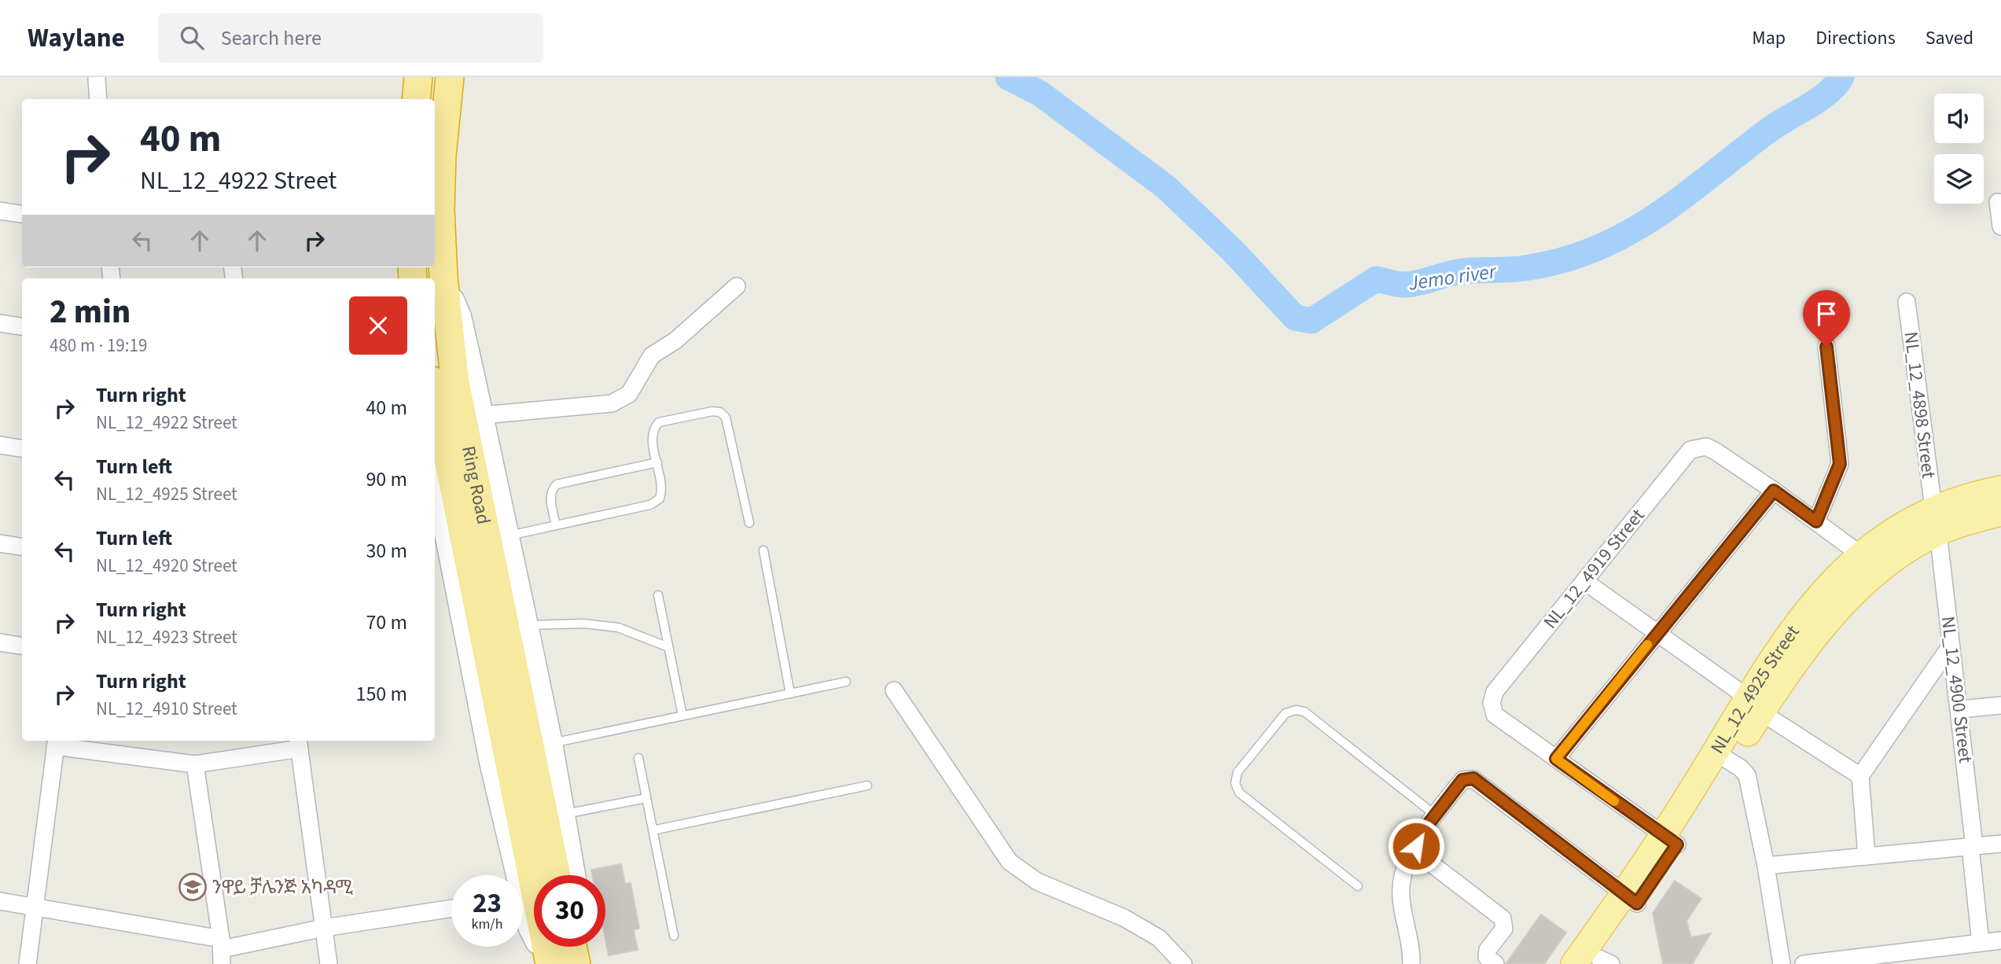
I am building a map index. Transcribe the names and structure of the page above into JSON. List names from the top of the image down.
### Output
{
  "streets": {
    "highway": ["Ring Road"],
    "main road": ["NL_12_4925 Street"],
    "street": ["NL_12_4898 Street", "NL_12_4919 Street", "NL_12_4900 Street"]
  },
  "crossings": [
    ["NL_12_4898 Street", "NL_12_4925 Street"],
    ["NL_12_4898 Street", "NL_12_4900 Street"],
    ["NL_12_4925 Street", "NL_12_4900 Street"]
  ],
  "water": ["Jemo river"],
  "places": {
    "school or university": ["ንዋይ ቻሌንጅ አካዳሚ"]
  },
  "page": {
    "header": "Waylane",
    "search": "Search here",
    "nav": ["Map", "Directions", "Saved"],
    "turn": ["40 m", "NL_12_4922 Street"],
    "heading": ["2 min", "480 m · 19:19"],
    "list": [
      {
        "name": "Turn right",
        "note": "NL_12_4922 Street",
        "value": "40 m"
      },
      {
        "name": "Turn left",
        "note": "NL_12_4925 Street",
        "value": "90 m"
      },
      {
        "name": "Turn left",
        "note": "NL_12_4920 Street",
        "value": "30 m"
      },
      {
        "name": "Turn right",
        "note": "NL_12_4923 Street",
        "value": "70 m"
      },
      {
        "name": "Turn right",
        "note": "NL_12_4910 Street",
        "value": "150 m"
      }
    ],
    "speed": "23 km/h",
    "limit": "30"
  }
}
